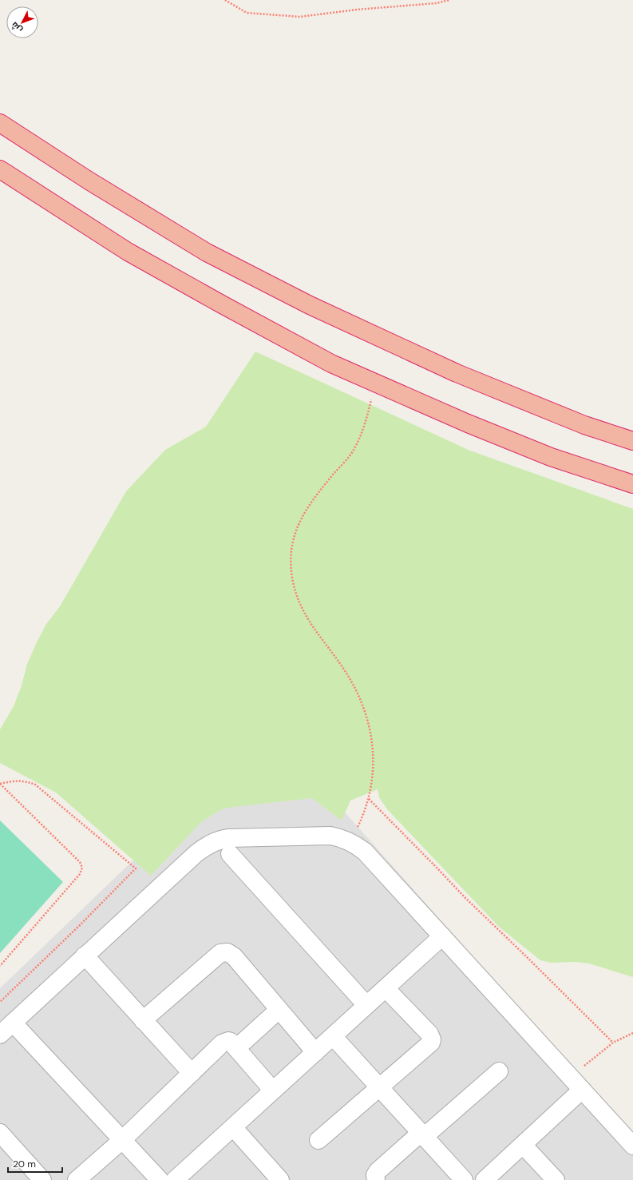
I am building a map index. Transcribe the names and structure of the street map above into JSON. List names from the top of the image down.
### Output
{
  "scale_bar": "20 m",
  "north": "bottom left"
}
